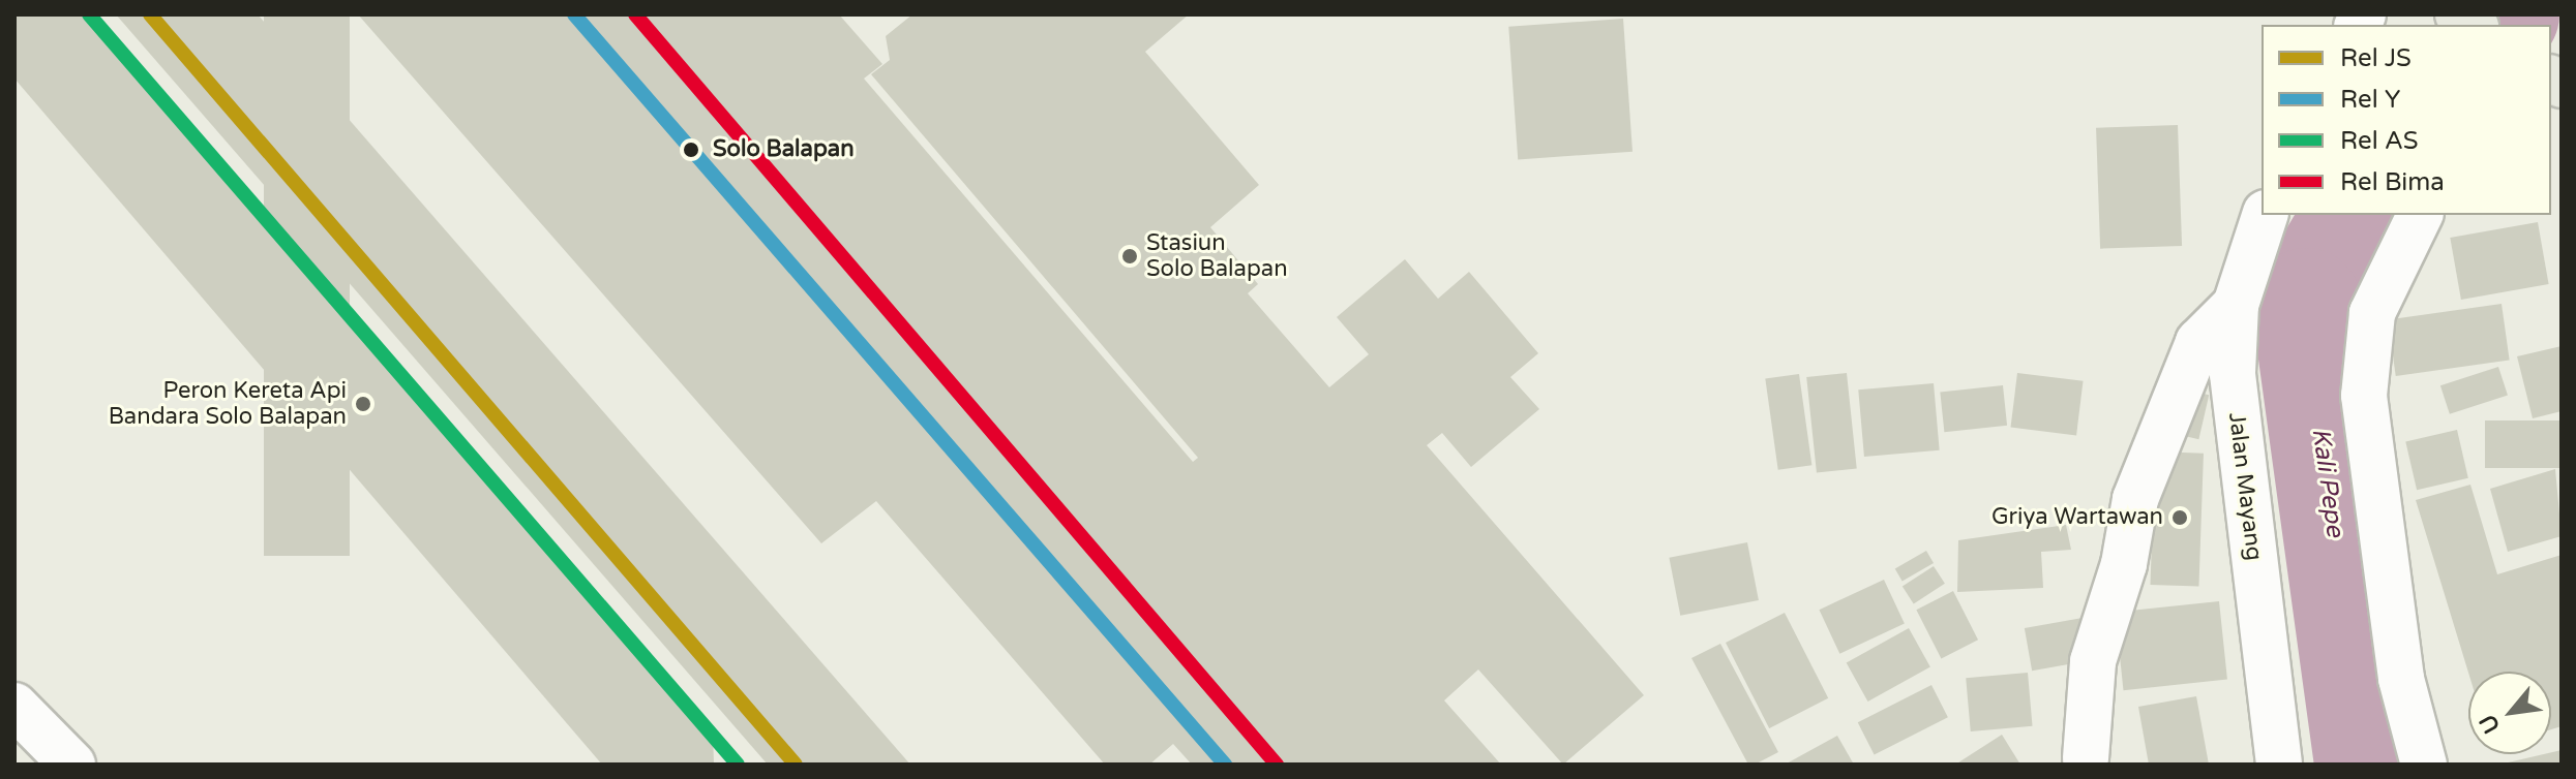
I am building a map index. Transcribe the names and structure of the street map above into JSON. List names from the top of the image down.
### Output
{
  "streets": {
    "street": ["Jalan Mayang"]
  },
  "water": ["Kali Pepe"],
  "places": [
    "Solo Balapan",
    "Stasiun Solo Balapan",
    "Peron Kereta Api Bandara Solo Balapan",
    "Griya Wartawan"
  ],
  "lines": [
    "rail line JS",
    "rail line Y",
    "rail line AS",
    "rail line Bima"
  ],
  "legend": [
    "Rel JS",
    "Rel Y",
    "Rel AS",
    "Rel Bima"
  ],
  "north": "bottom left"
}
